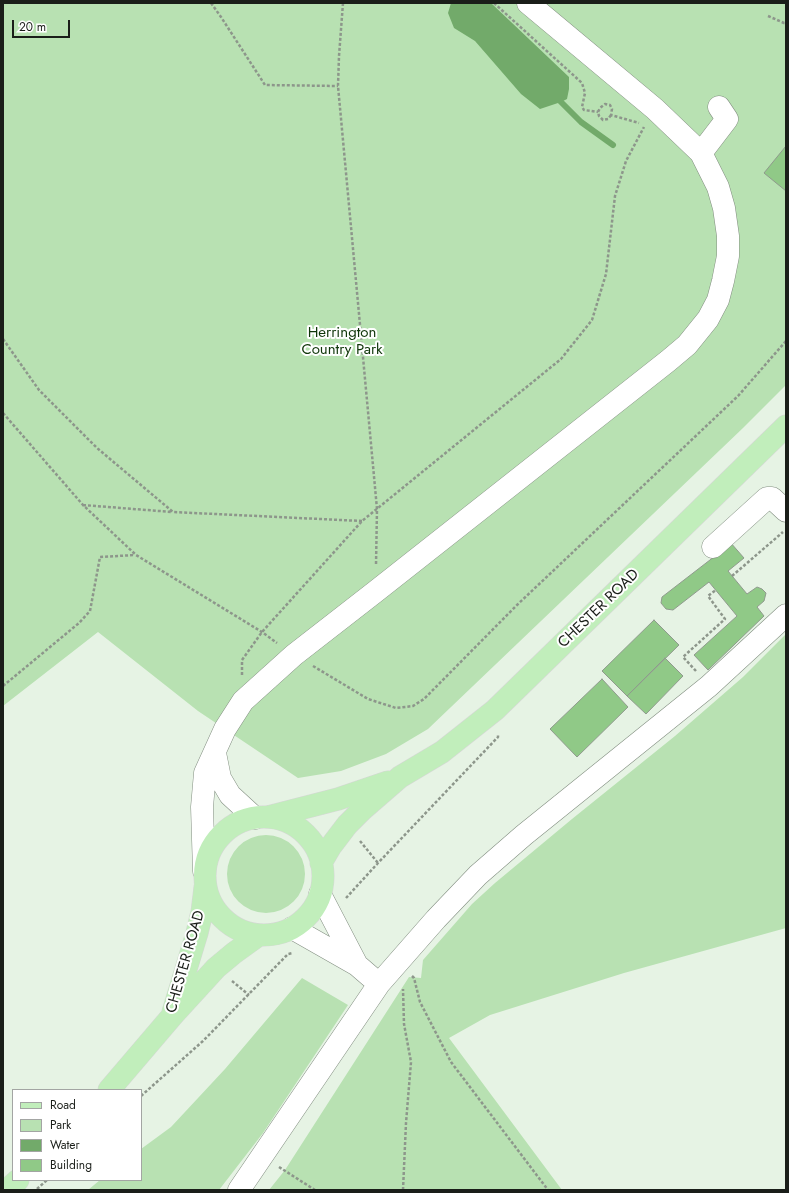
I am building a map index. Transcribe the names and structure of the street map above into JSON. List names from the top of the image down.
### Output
{
  "streets": {
    "main road": ["CHESTER ROAD"]
  },
  "parks": ["Herrington Country Park"],
  "legend": [
    "Road",
    "Park",
    "Water",
    "Building"
  ],
  "scale_bar": "20 m"
}
